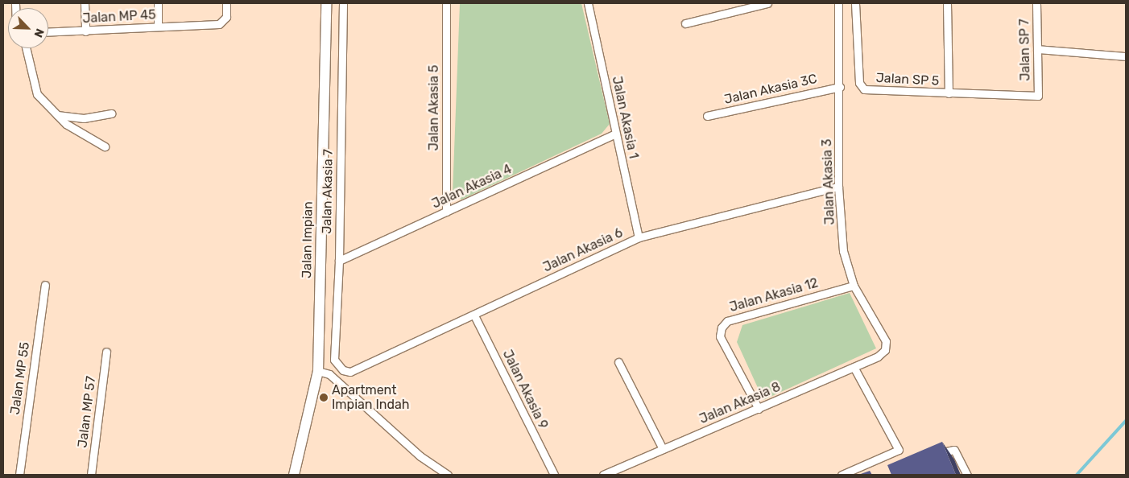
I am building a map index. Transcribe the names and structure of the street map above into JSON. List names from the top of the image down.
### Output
{
  "streets": {
    "street": [
      "Jalan MP 45",
      "Jalan SP 7",
      "Jalan SP 5",
      "Jalan Akasia 3C",
      "Jalan Akasia 5",
      "Jalan Akasia 1",
      "Jalan Akasia 3",
      "Jalan Akasia 4",
      "Jalan Akasia 7",
      "Jalan Impian",
      "Jalan Akasia 6",
      "Jalan Akasia 12",
      "Jalan MP 55",
      "Jalan Akasia 9",
      "Jalan Akasia 8",
      "Jalan MP 57"
    ]
  },
  "crossings": [
    ["Jalan SP 7", "Jalan SP 5"],
    ["Jalan Akasia 3C", "Jalan Akasia 3"],
    ["Jalan Akasia 5", "Jalan Akasia 4"],
    ["Jalan Akasia 1", "Jalan Akasia 4"],
    ["Jalan Akasia 1", "Jalan Akasia 6"],
    ["Jalan Akasia 3", "Jalan Akasia 6"],
    ["Jalan Akasia 3", "Jalan Akasia 12"],
    ["Jalan Akasia 3", "Jalan Akasia 8"],
    ["Jalan Akasia 4", "Jalan Akasia 7"],
    ["Jalan Akasia 7", "Jalan Akasia 6"],
    ["Jalan Akasia 6", "Jalan Akasia 9"],
    ["Jalan Akasia 12", "Jalan Akasia 8"]
  ],
  "places": ["Apartment Impian Indah"],
  "north": "bottom right"
}
